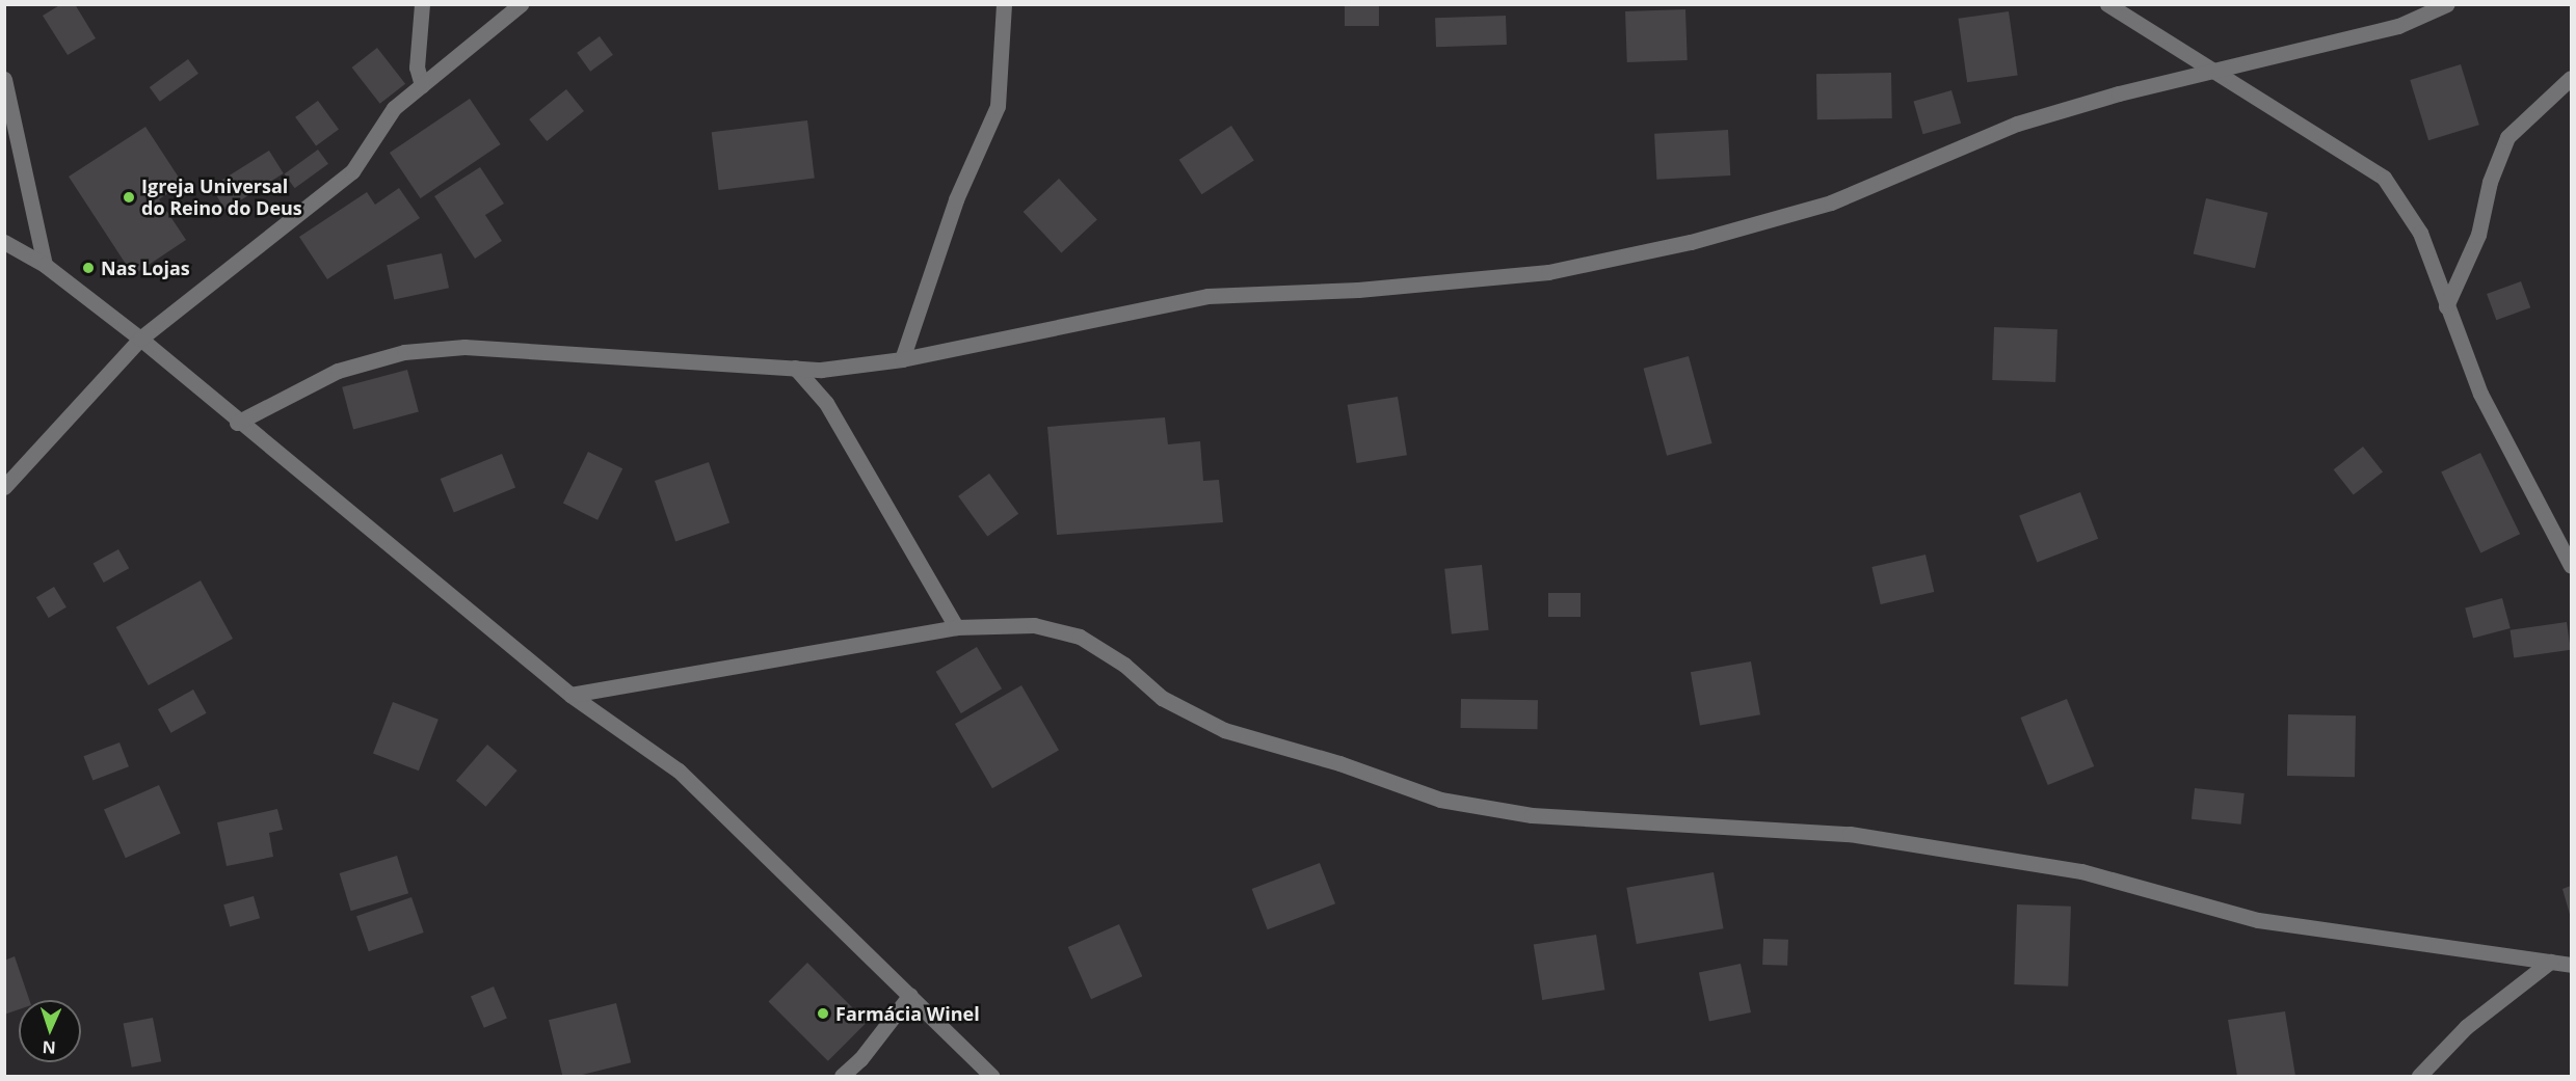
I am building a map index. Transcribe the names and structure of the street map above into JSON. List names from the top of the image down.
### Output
{
  "places": ["Igreja Universal do Reino do Deus", "Nas Lojas", "Farmácia Winel"],
  "north": "bottom"
}
